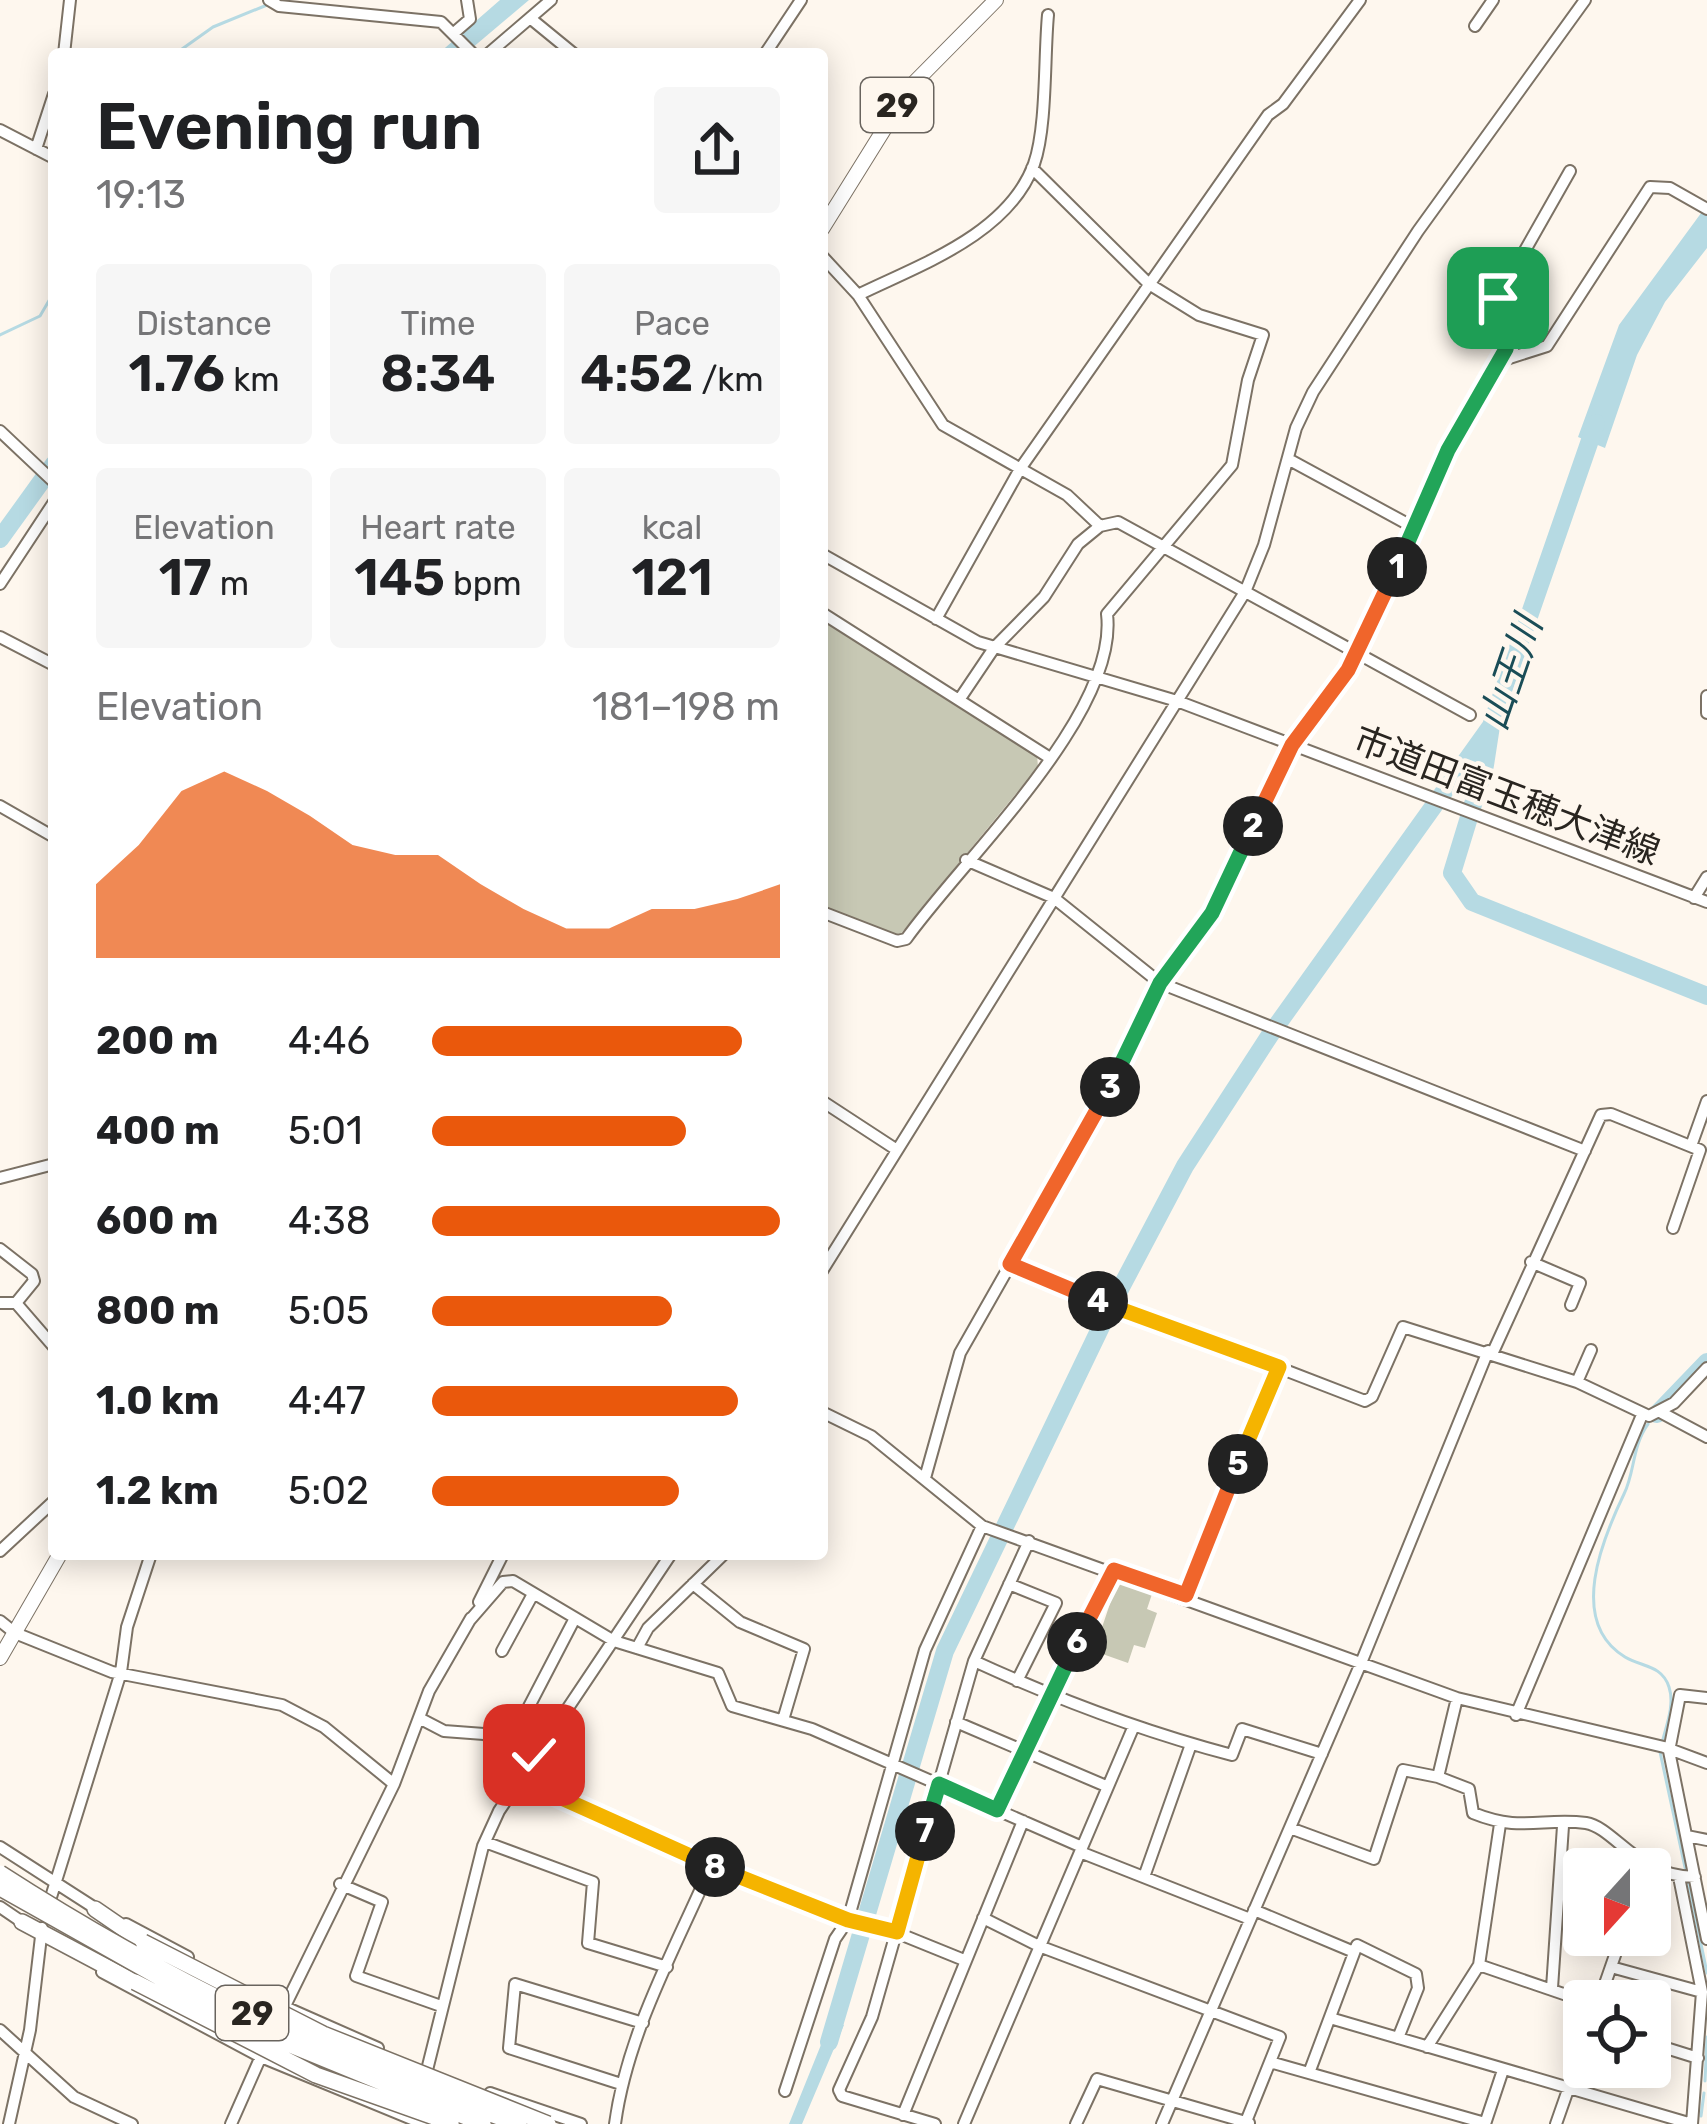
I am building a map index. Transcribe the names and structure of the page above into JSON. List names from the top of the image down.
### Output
{
  "streets": {
    "highway": ["29"],
    "street": ["市道田富玉穂大津線"]
  },
  "water": ["山王川"],
  "north": "bottom",
  "page": {
    "heading": ["Evening run", "19:13"],
    "stats": [
      ["Distance", "1.76 km"],
      ["Time", "8:34"],
      ["Pace", "4:52 /km"],
      ["Elevation", "17 m"],
      ["Heart rate", "145 bpm"],
      ["kcal", "121"]
    ],
    "pins": [
      "1",
      "2",
      "3",
      "4",
      "5",
      "6",
      "7",
      "8"
    ],
    "chart": ["Elevation", "181–198 m"],
    "list": [
      {
        "name": "200 m",
        "note": "4:46"
      },
      {
        "name": "400 m",
        "note": "5:01"
      },
      {
        "name": "600 m",
        "note": "4:38"
      },
      {
        "name": "800 m",
        "note": "5:05"
      },
      {
        "name": "1.0 km",
        "note": "4:47"
      },
      {
        "name": "1.2 km",
        "note": "5:02"
      }
    ]
  }
}
